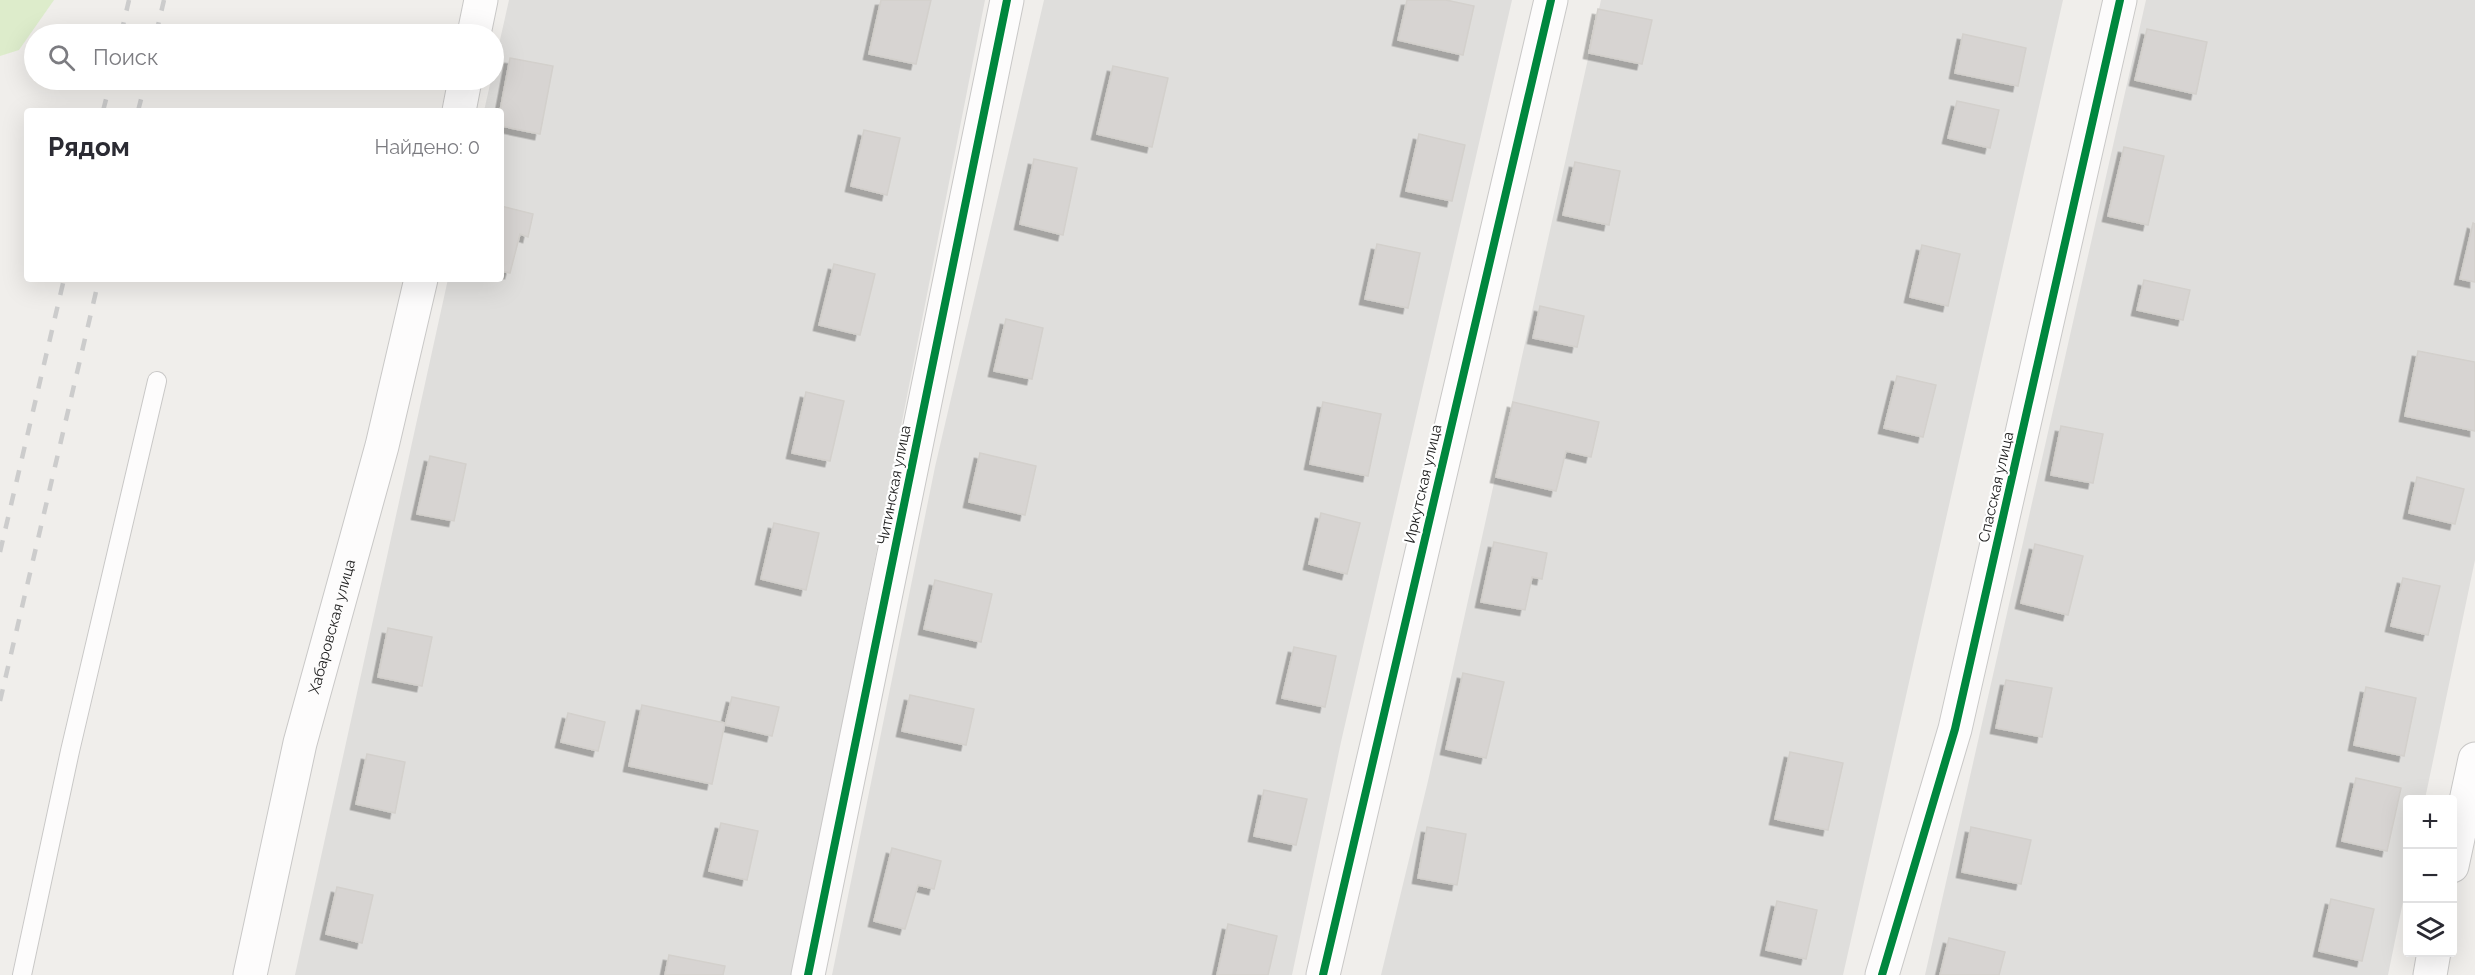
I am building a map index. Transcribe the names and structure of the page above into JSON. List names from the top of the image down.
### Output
{
  "streets": {
    "street": [
      "Иркутская улица",
      "Читинская улица",
      "Спасская улица",
      "Хабаровская улица"
    ]
  },
  "page": {
    "search": "Поиск",
    "heading": ["Рядом", "Найдено: 0"],
    "map_buttons": ["+", "−"]
  }
}
